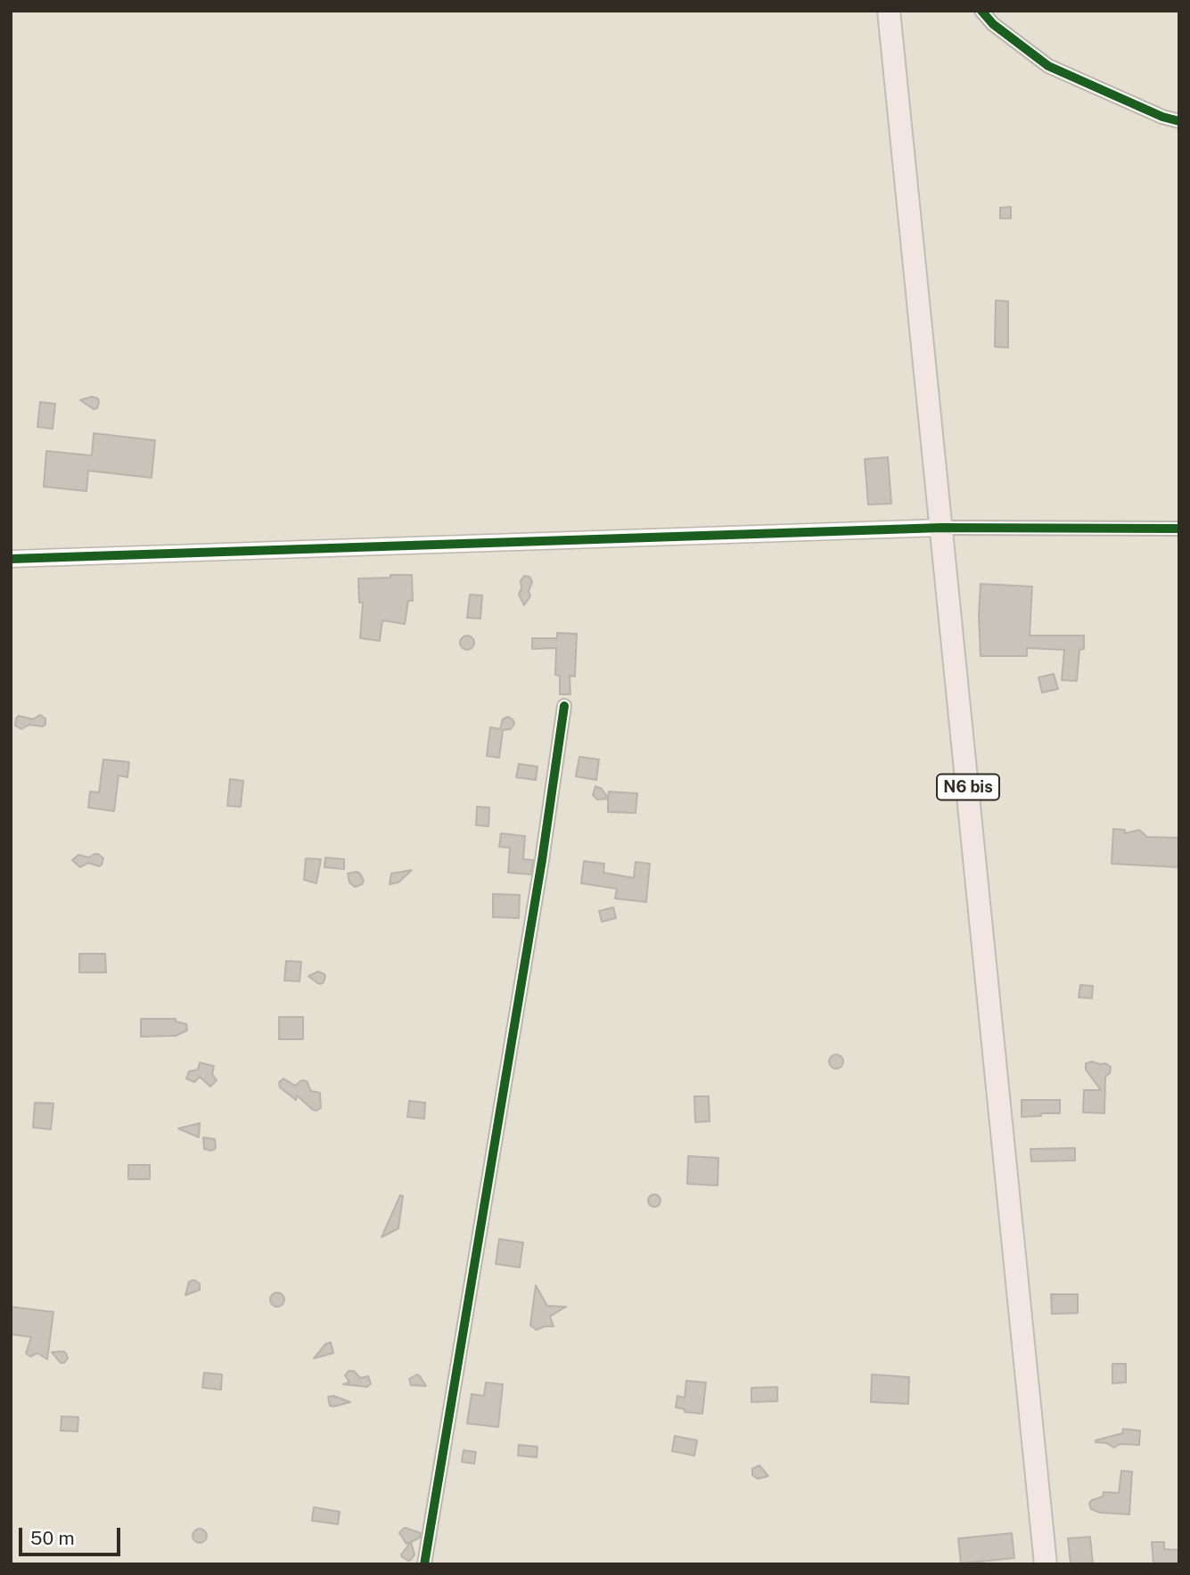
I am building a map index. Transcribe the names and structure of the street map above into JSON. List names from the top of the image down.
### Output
{
  "streets": {
    "highway": ["N6 bis"]
  },
  "scale_bar": "50 m"
}
